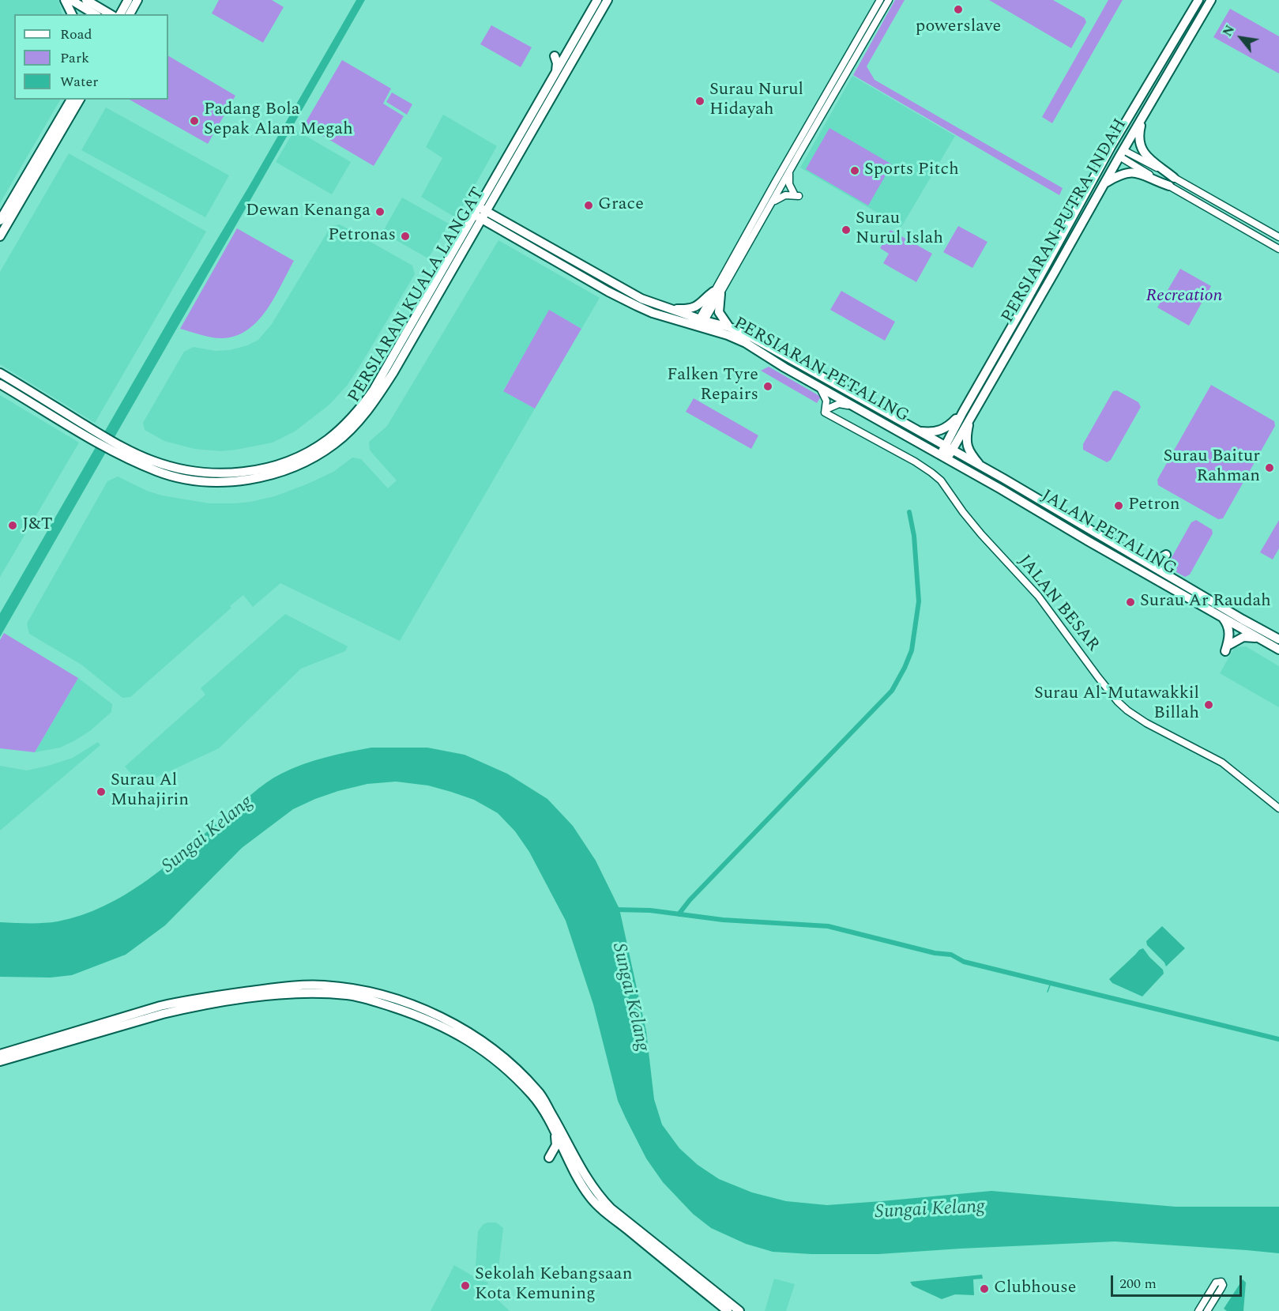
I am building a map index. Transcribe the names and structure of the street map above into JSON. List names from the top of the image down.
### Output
{
  "streets": {
    "main road": [
      "PERSIARAN PUTRA INDAH",
      "PERSIARAN KUALA LANGAT",
      "PERSIARAN PETALING",
      "JALAN PETALING"
    ],
    "street": ["JALAN BESAR"]
  },
  "crossings": [
    ["PERSIARAN PUTRA INDAH", "PERSIARAN PETALING"],
    ["PERSIARAN PUTRA INDAH", "JALAN PETALING"],
    ["PERSIARAN KUALA LANGAT", "PERSIARAN PETALING"],
    ["PERSIARAN PETALING", "JALAN PETALING"]
  ],
  "water": ["Sungai Kelang"],
  "parks": ["Recreation"],
  "places": [
    "powerslave",
    "Surau Nurul Hidayah",
    "Padang Bola Sepak Alam Megah",
    "Sports Pitch",
    "Grace",
    "Dewan Kenanga",
    "Surau Nurul Islah",
    "Petronas",
    "Falken Tyre Repairs",
    "Surau Baitur Rahman",
    "Petron",
    "J&T",
    "Surau Ar Raudah",
    "Surau Al-Mutawakkil Billah",
    "Surau Al Muhajirin",
    "Sekolah Kebangsaan Kota Kemuning",
    "Clubhouse"
  ],
  "legend": ["Road", "Park", "Water"],
  "scale_bar": "200 m",
  "north": "top left"
}
